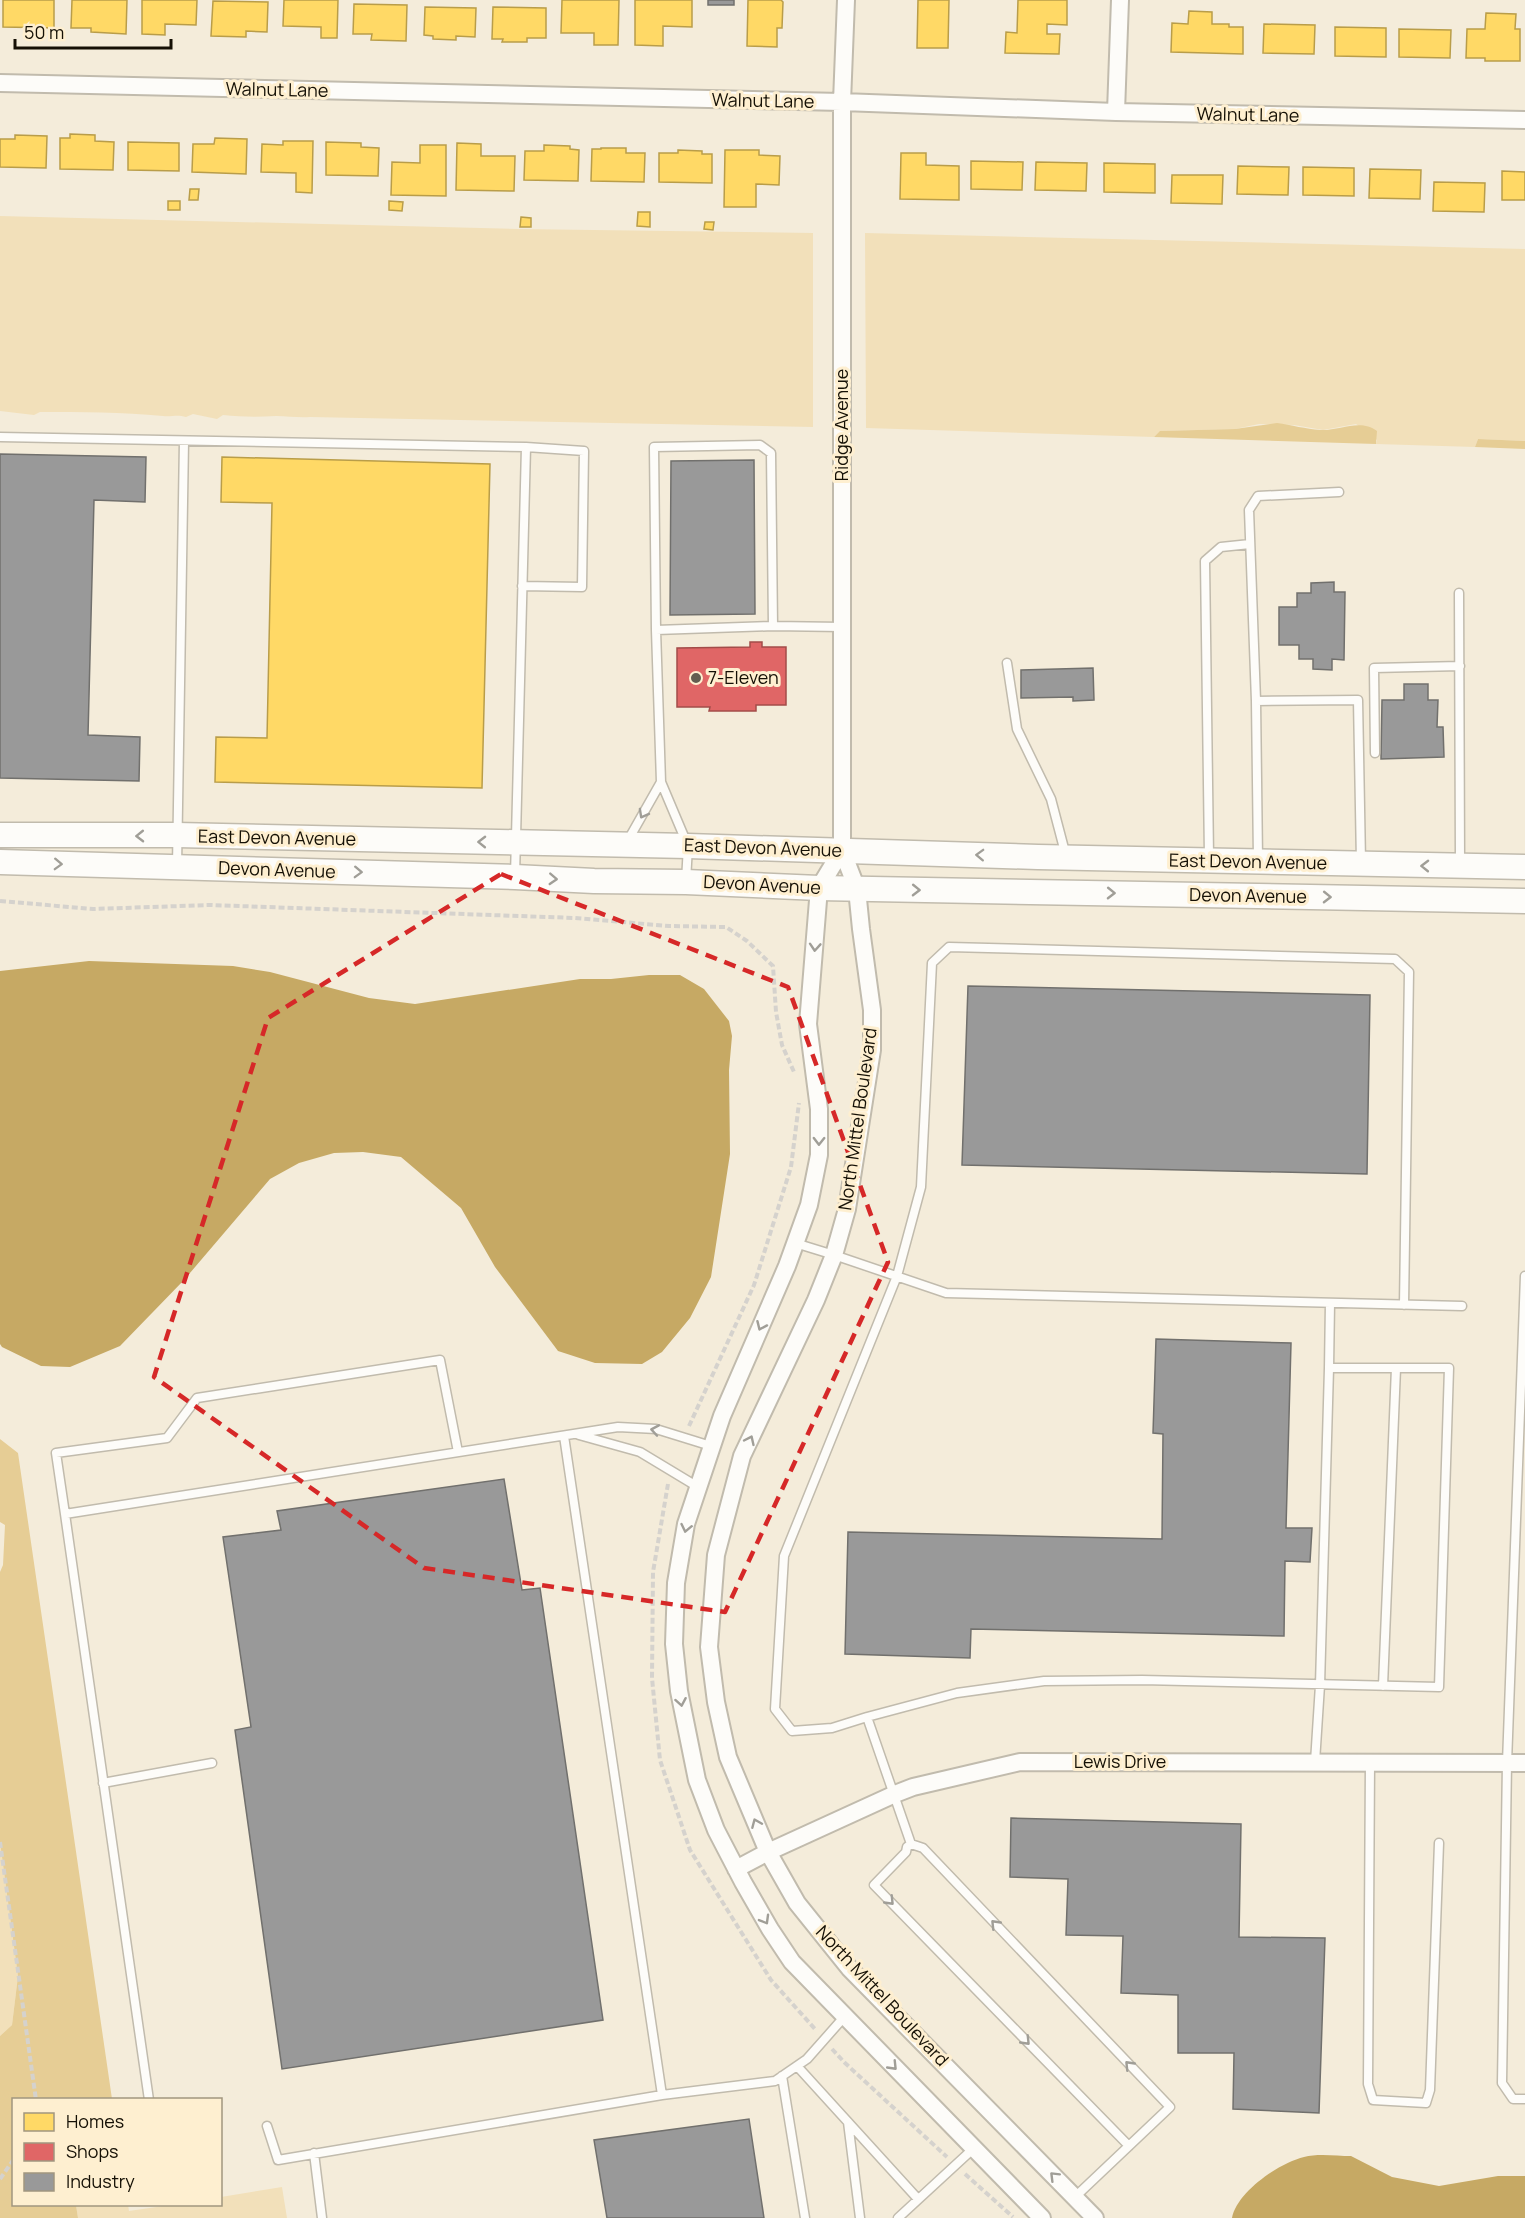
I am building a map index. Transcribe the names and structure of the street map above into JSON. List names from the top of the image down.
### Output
{
  "streets": {
    "main road": ["East Devon Avenue", "Devon Avenue"],
    "street": [
      "Walnut Lane",
      "Ridge Avenue",
      "North Mittel Boulevard",
      "Lewis Drive"
    ]
  },
  "crossings": [
    ["Walnut Lane", "Ridge Avenue"],
    ["Ridge Avenue", "East Devon Avenue"],
    ["Ridge Avenue", "North Mittel Boulevard"],
    ["East Devon Avenue", "North Mittel Boulevard"],
    ["Devon Avenue", "North Mittel Boulevard"],
    ["North Mittel Boulevard", "Lewis Drive"]
  ],
  "one_way": ["East Devon Avenue", "Devon Avenue"],
  "places": ["7-Eleven"],
  "legend": ["Homes", "Shops", "Industry"],
  "scale_bar": "50 m"
}
